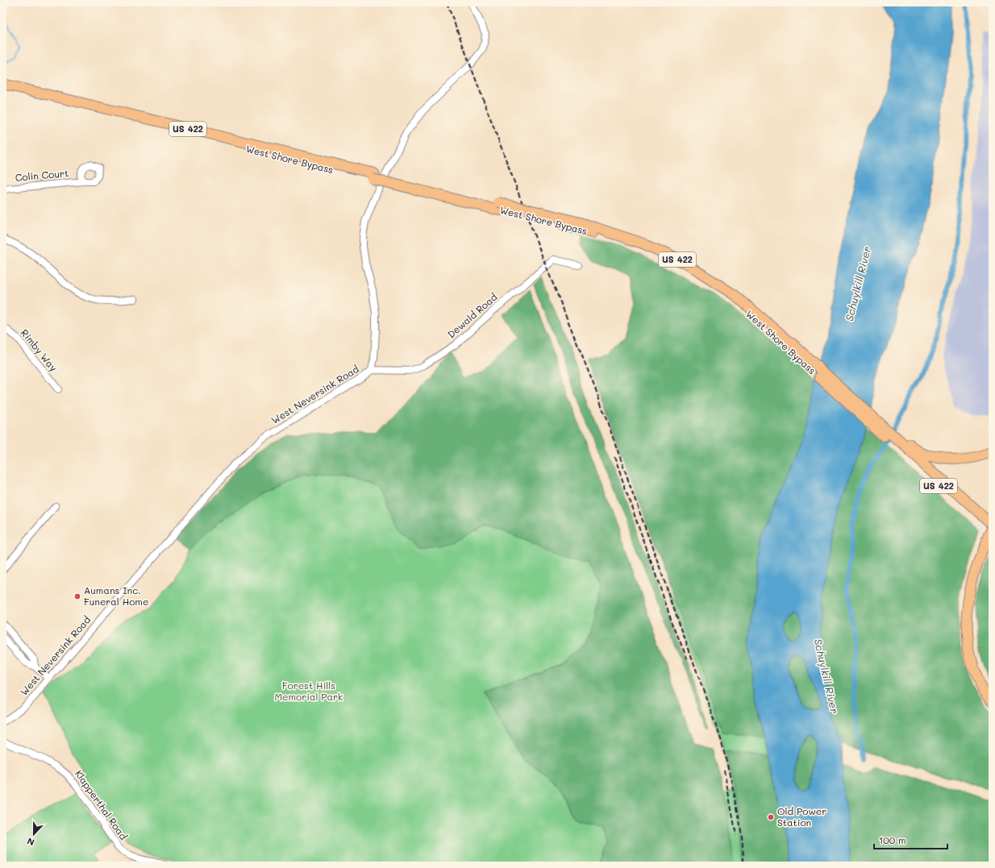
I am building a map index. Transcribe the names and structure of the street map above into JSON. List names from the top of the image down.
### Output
{
  "streets": {
    "highway": ["US 422", "West Shore Bypass"],
    "street": [
      "Colin Court",
      "Dewald Road",
      "Rimby Way",
      "West Neversink Road",
      "Klapperthal Road"
    ]
  },
  "crossings": [
    ["Dewald Road", "West Neversink Road"]
  ],
  "water": ["Schuylkill River"],
  "parks": ["Forest Hills Memorial Park"],
  "places": ["Aumans Inc. Funeral Home", "Old Power Station"],
  "scale_bar": "100 m",
  "north": "bottom"
}
